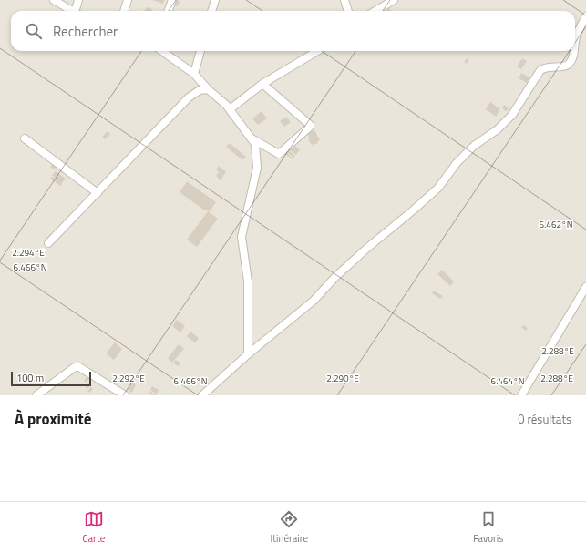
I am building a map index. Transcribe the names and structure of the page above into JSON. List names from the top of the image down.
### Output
{
  "scale_bar": "100 m",
  "page": {
    "search": "Rechercher",
    "scale": "100 m",
    "heading": ["À proximité", "0 résultats"],
    "nav": ["Carte", "Itinéraire", "Favoris"]
  },
  "coordinates": [
    "6.462°N",
    "2.294°E",
    "6.466°N",
    "2.288°E",
    "2.292°E",
    "2.290°E",
    "6.464°N"
  ]
}
